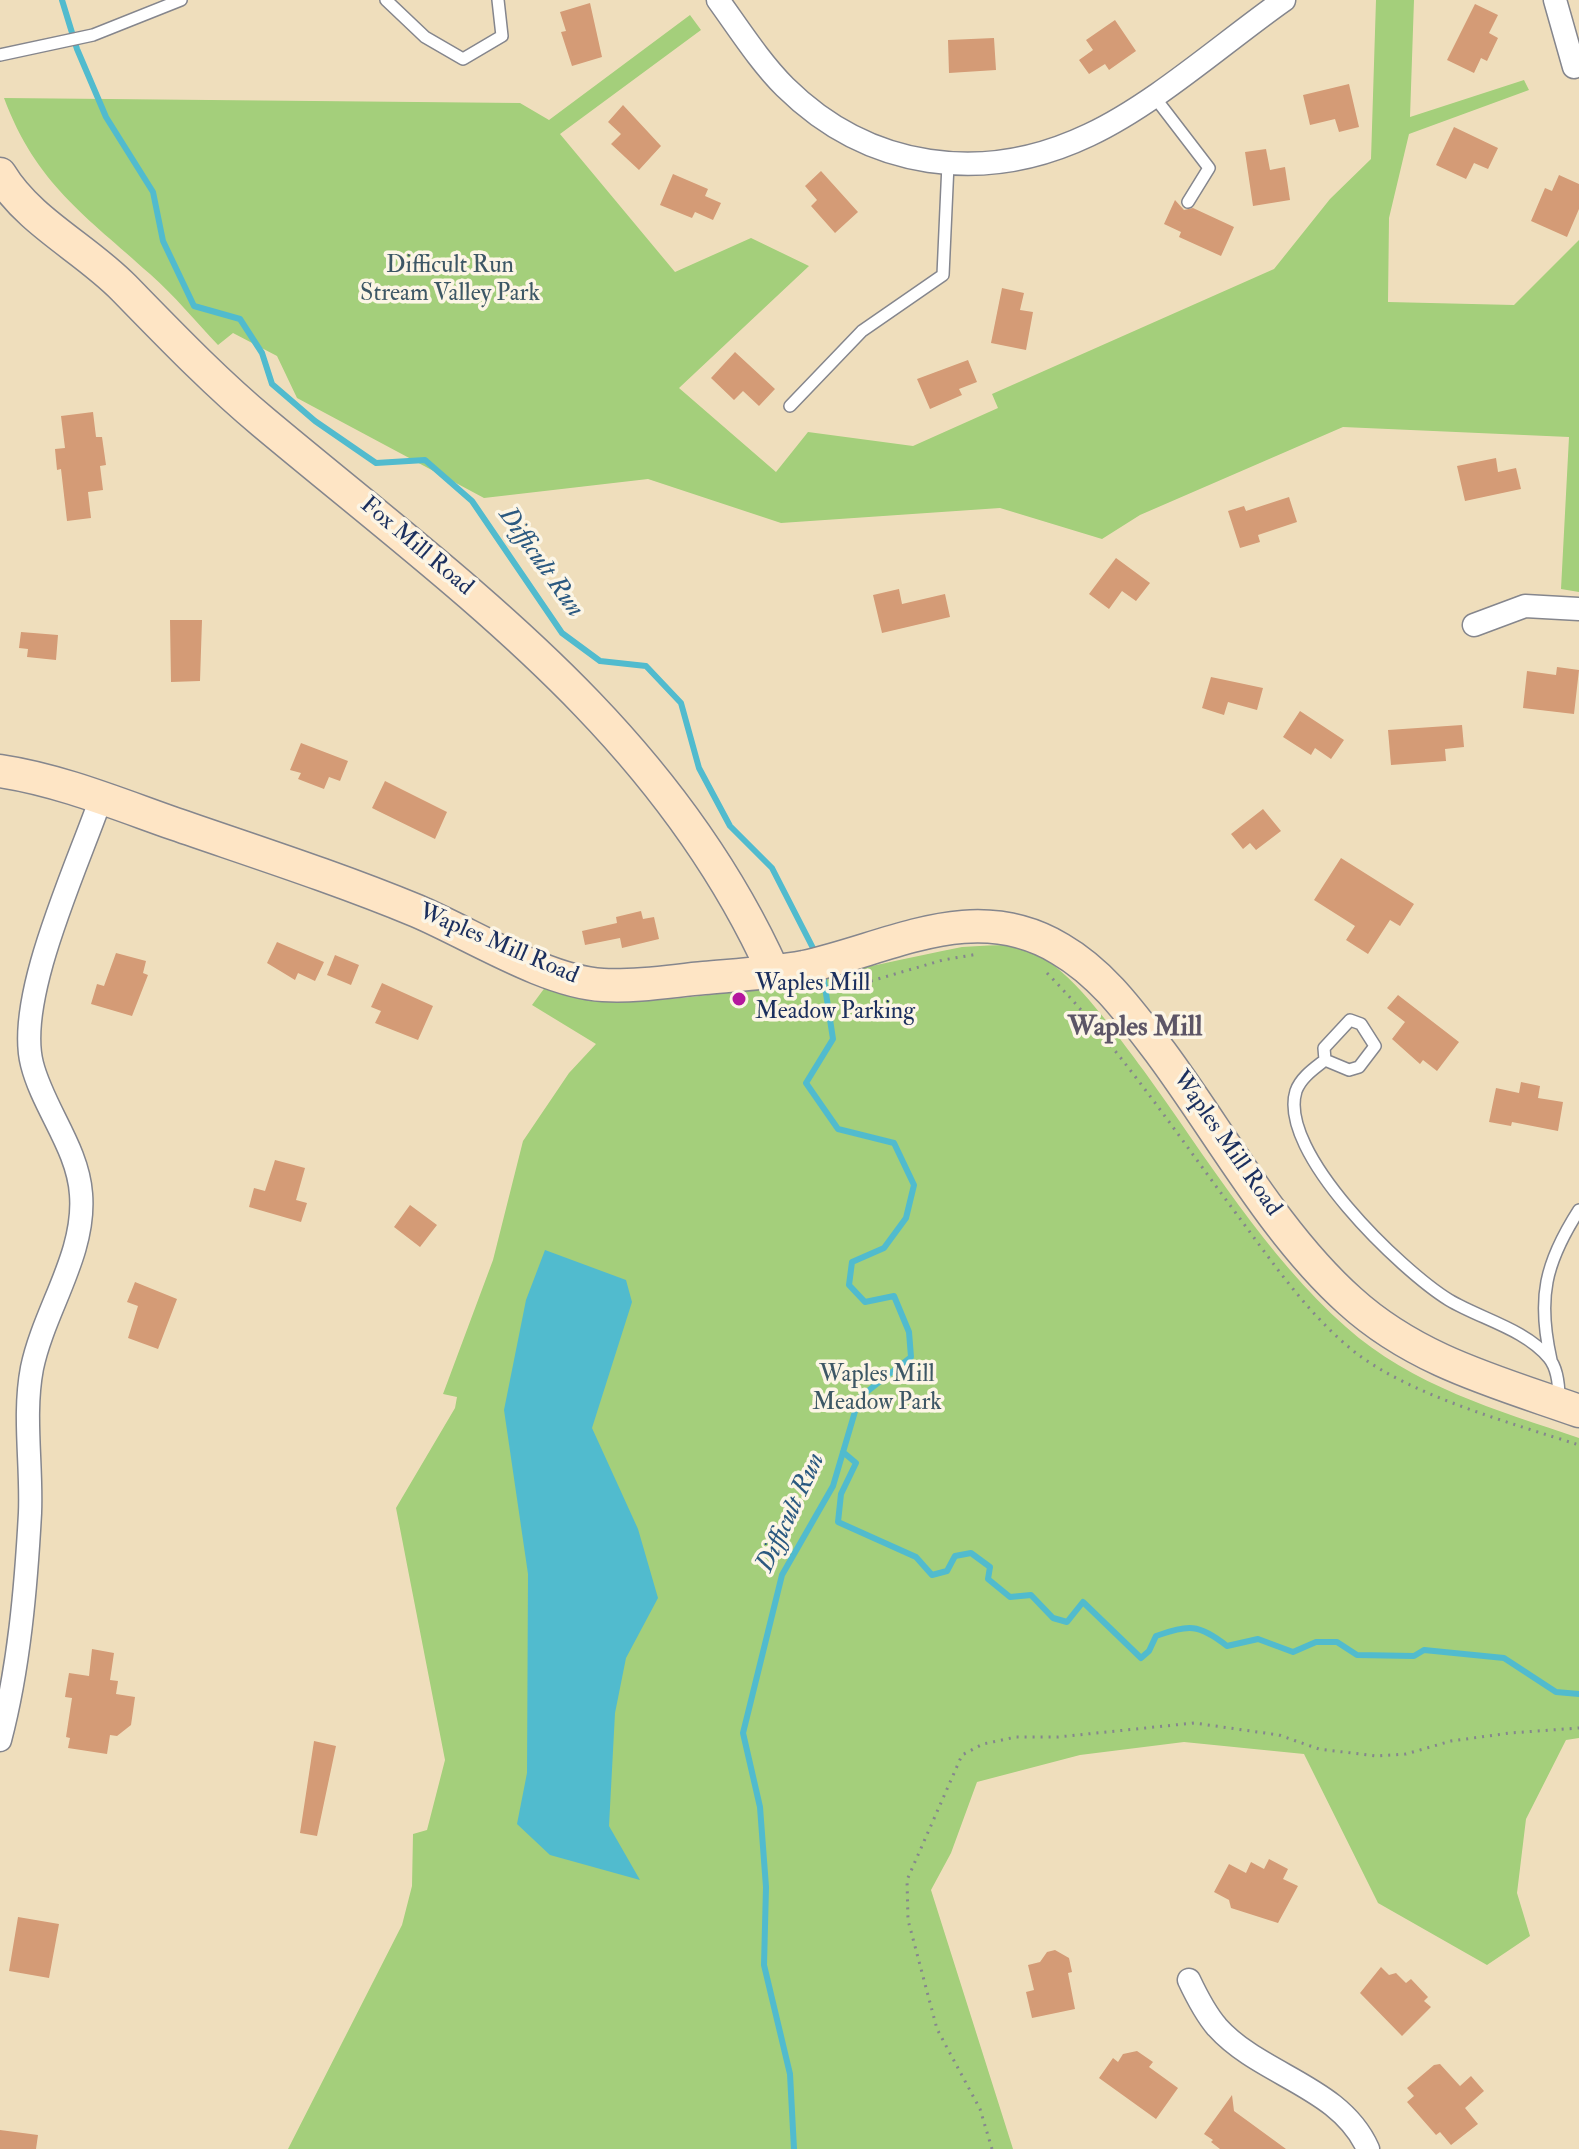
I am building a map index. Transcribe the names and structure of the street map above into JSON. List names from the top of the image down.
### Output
{
  "streets": {
    "main road": ["Fox Mill Road", "Waples Mill Road"]
  },
  "crossings": [
    ["Fox Mill Road", "Waples Mill Road"]
  ],
  "districts": ["Waples Mill"],
  "water": ["Difficult Run"],
  "parks": ["Difficult Run Stream Valley Park", "Waples Mill Meadow Park"],
  "places": ["Waples Mill Meadow Parking"]
}
